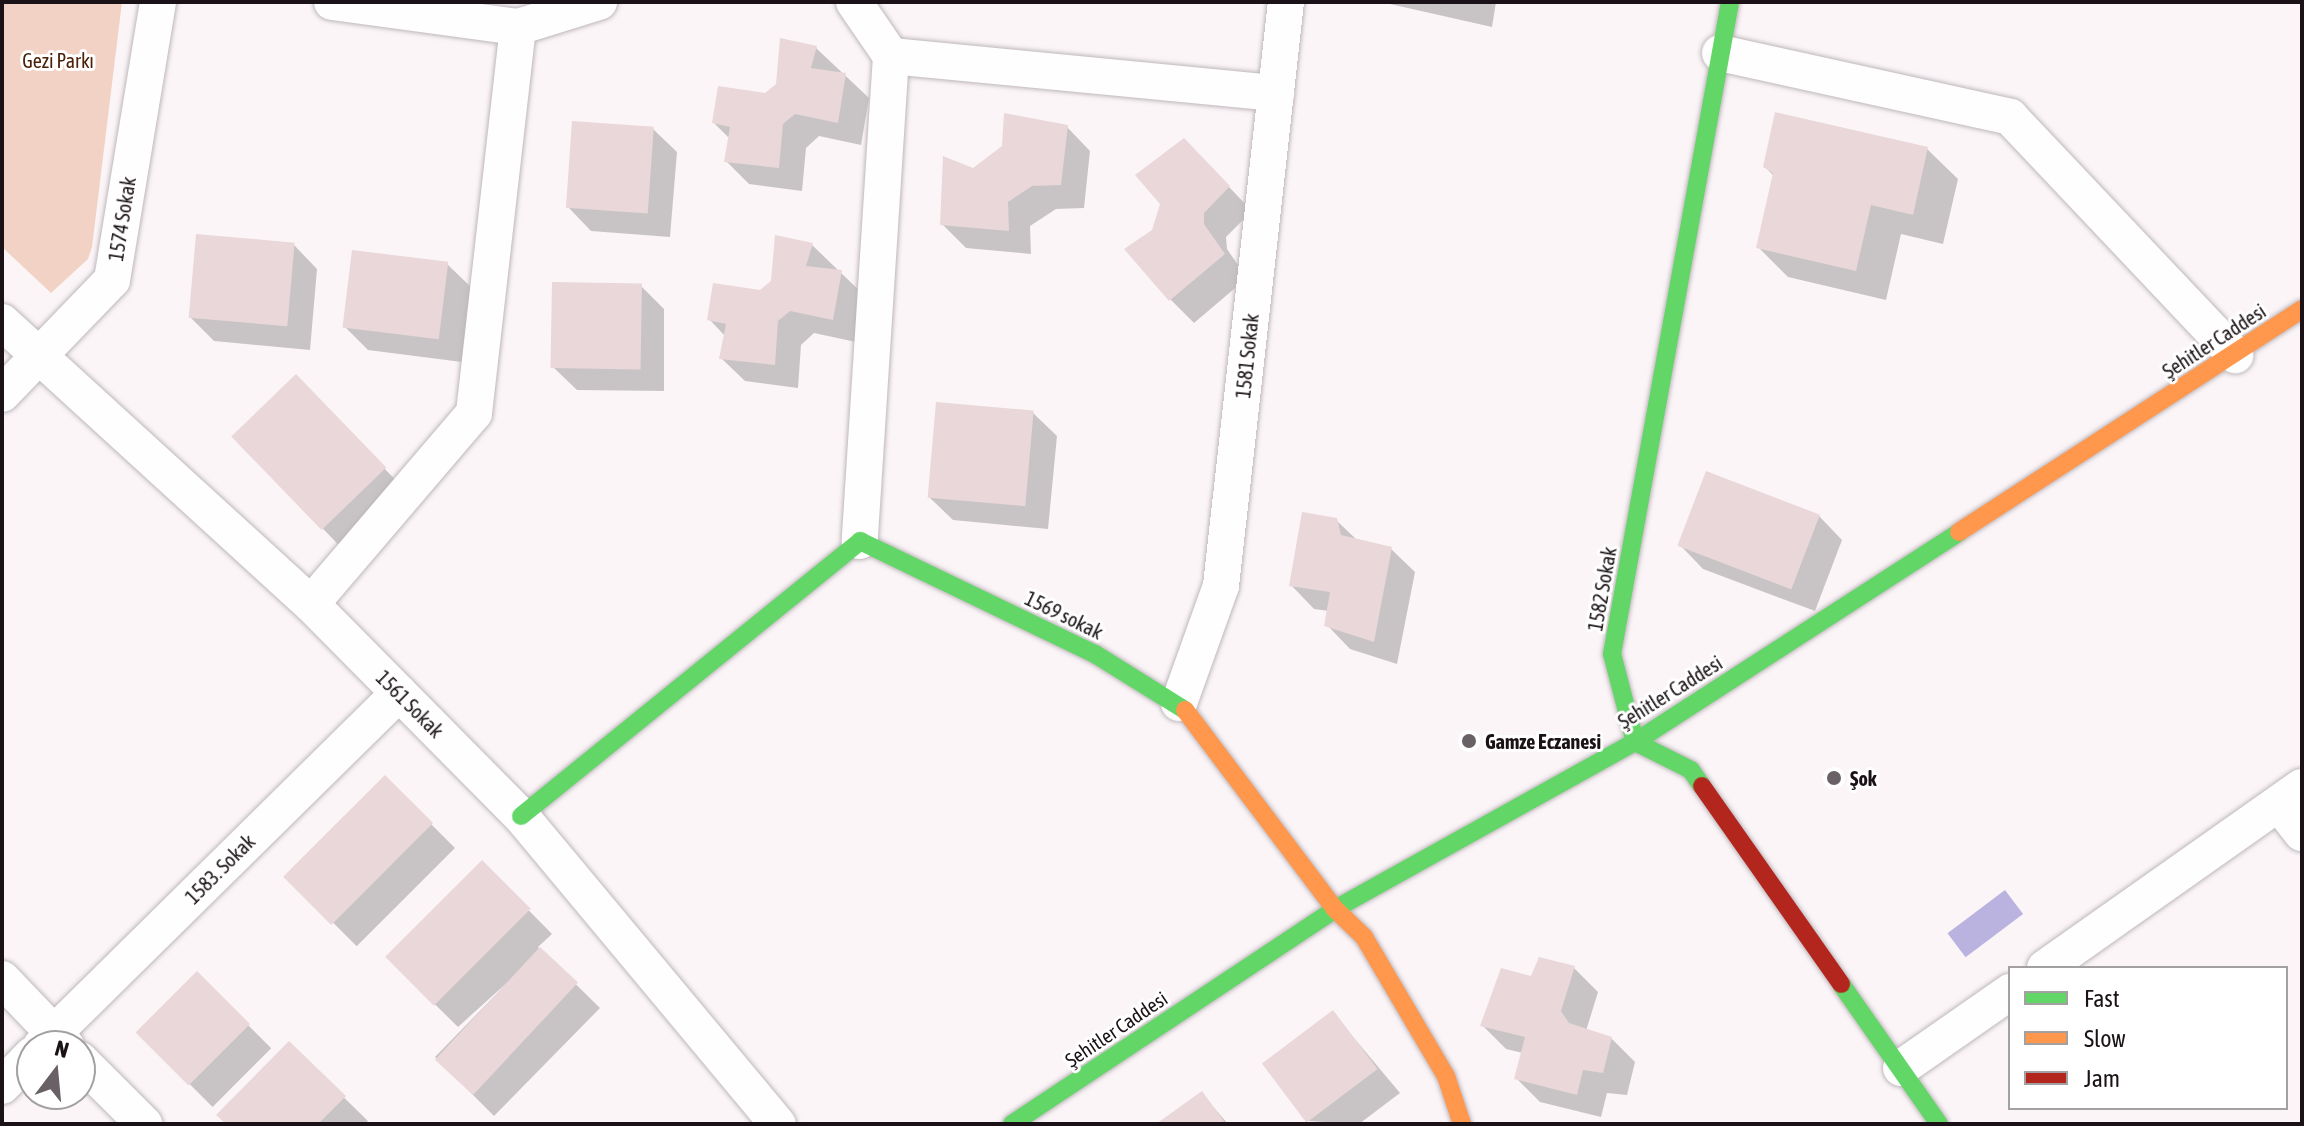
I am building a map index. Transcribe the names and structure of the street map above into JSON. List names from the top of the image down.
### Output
{
  "streets": {
    "street": [
      "1574 Sokak",
      "Şehitler Caddesi",
      "1581 Sokak",
      "1582 Sokak",
      "1569 sokak",
      "1561 Sokak",
      "1583. Sokak"
    ]
  },
  "crossings": [
    ["1574 Sokak", "1561 Sokak"],
    ["Şehitler Caddesi", "1582 Sokak"],
    ["Şehitler Caddesi", "1569 sokak"],
    ["1581 Sokak", "1569 sokak"],
    ["1561 Sokak", "1583. Sokak"]
  ],
  "parks": ["Gezi Parkı"],
  "places": ["Gamze Eczanesi", "Şok"],
  "legend": ["Fast", "Slow", "Jam"],
  "north": "top"
}
